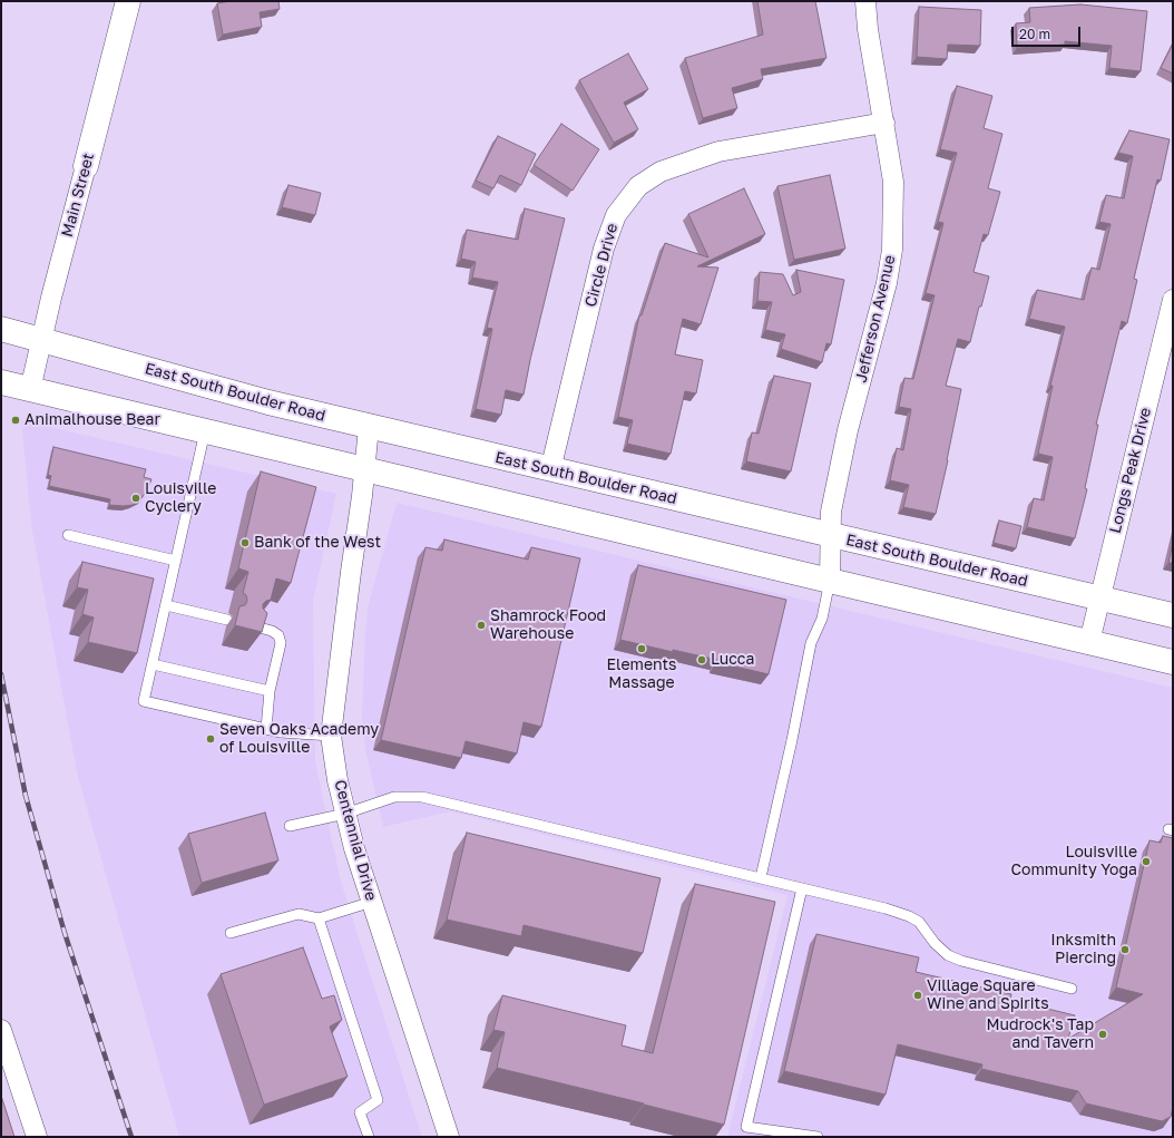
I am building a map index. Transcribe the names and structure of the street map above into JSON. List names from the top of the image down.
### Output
{
  "streets": {
    "main road": ["Main Street", "East South Boulder Road"],
    "street": [
      "Circle Drive",
      "Jefferson Avenue",
      "Longs Peak Drive",
      "Centennial Drive"
    ]
  },
  "crossings": [
    ["Main Street", "East South Boulder Road"],
    ["Circle Drive", "Jefferson Avenue"],
    ["Circle Drive", "East South Boulder Road"],
    ["Jefferson Avenue", "East South Boulder Road"],
    ["East South Boulder Road", "Longs Peak Drive"],
    ["East South Boulder Road", "Centennial Drive"]
  ],
  "places": [
    "Animalhouse Bear",
    "Louisville Cyclery",
    "Bank of the West",
    "Shamrock Food Warehouse",
    "Elements Massage",
    "Lucca",
    "Seven Oaks Academy of Louisville",
    "Louisville Community Yoga",
    "Inksmith Piercing",
    "Village Square Wine and Spirits",
    "Mudrock's Tap and Tavern"
  ],
  "scale_bar": "20 m"
}
